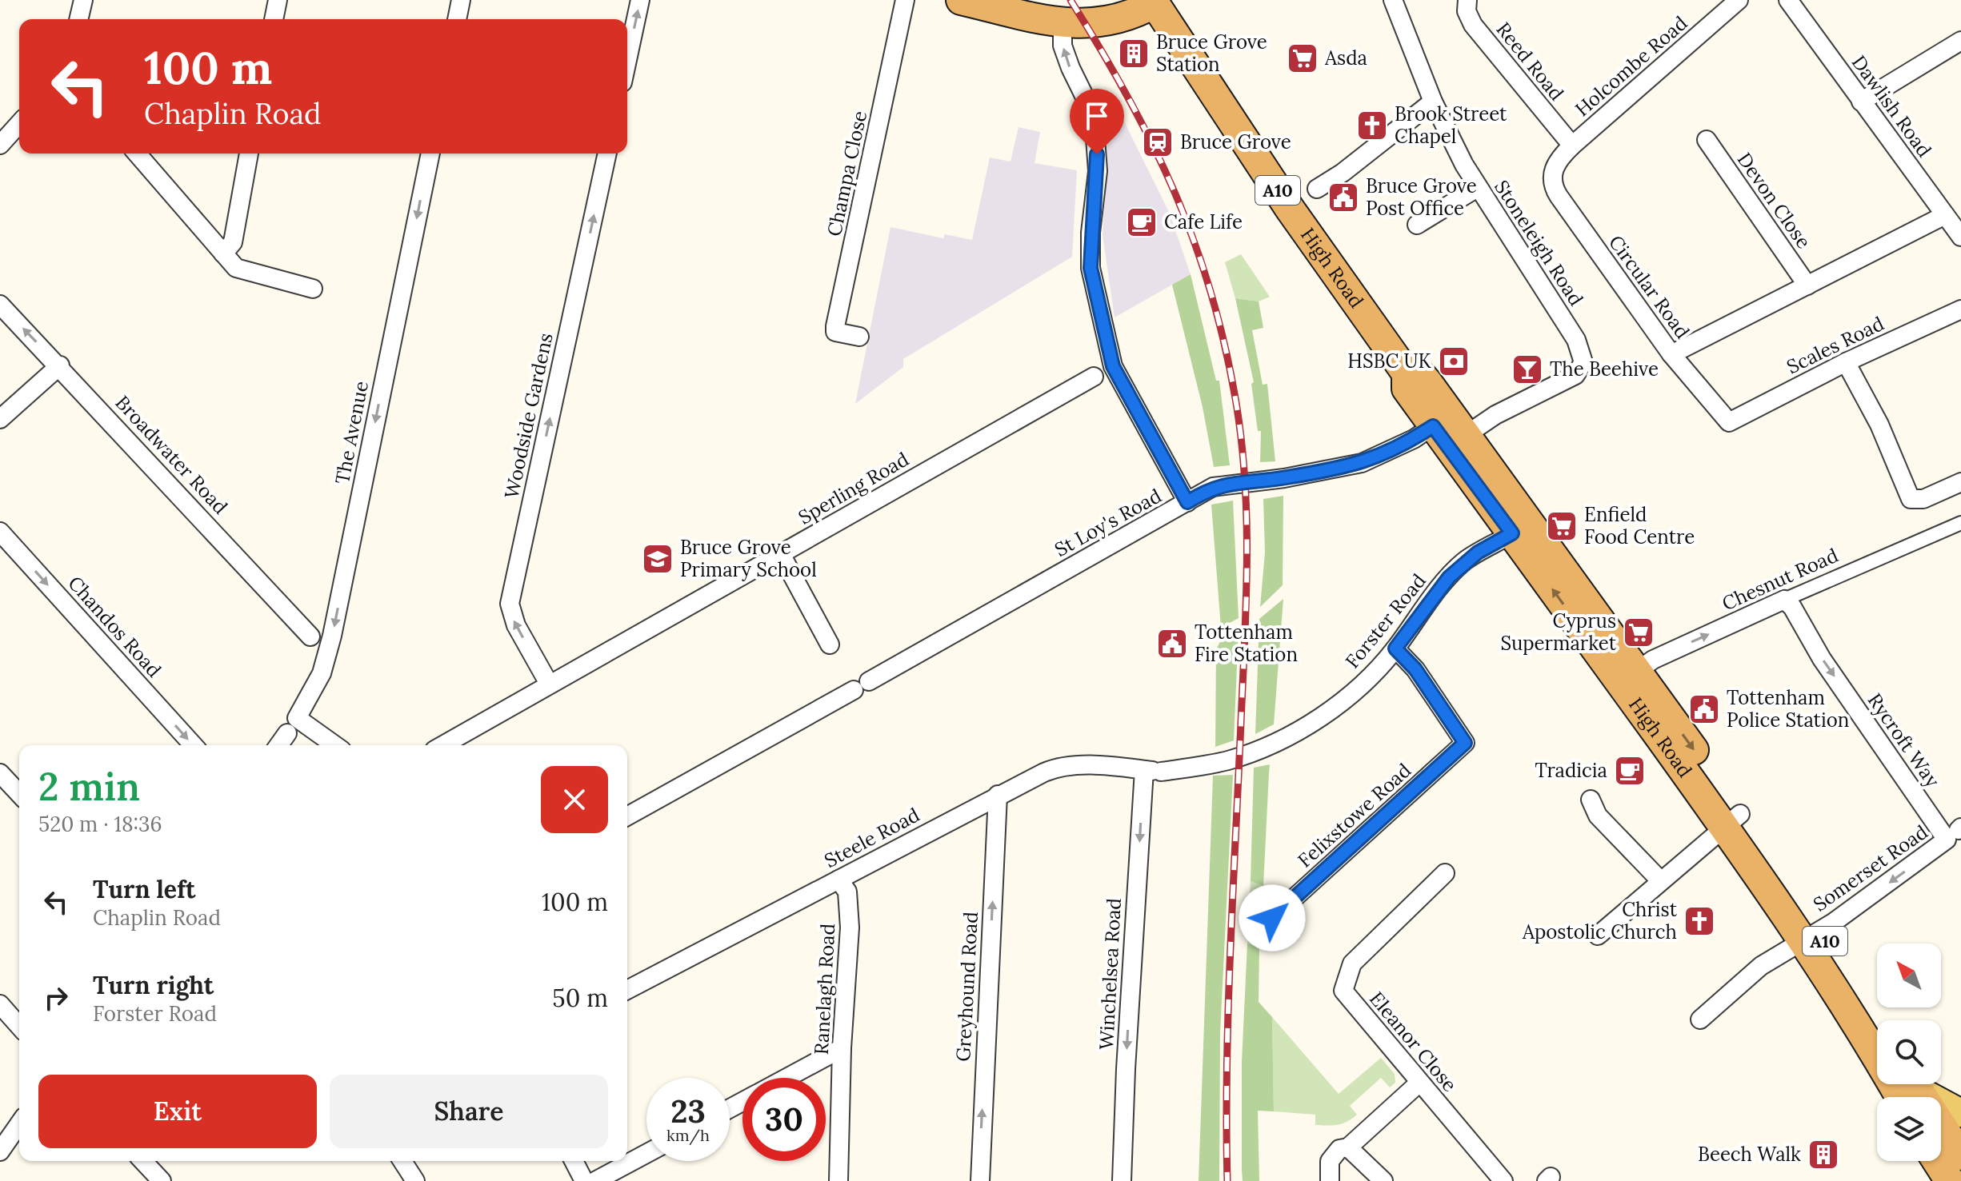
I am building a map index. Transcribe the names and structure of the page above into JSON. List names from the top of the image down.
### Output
{
  "streets": {
    "highway": ["A10", "High Road"],
    "street": [
      "Reed Road",
      "Holcombe Road",
      "Dawlish Road",
      "Champa Close",
      "Devon Close",
      "Stoneleigh Road",
      "Circular Road",
      "Scales Road",
      "Woodside Gardens",
      "The Avenue",
      "Broadwater Road",
      "Sperling Road",
      "St Loy's Road",
      "Chesnut Road",
      "Forster Road",
      "Chandos Road",
      "Rycroft Way",
      "Felixstowe Road",
      "Steele Road",
      "Somerset Road",
      "Winchelsea Road",
      "Greyhound Road",
      "Ranelagh Road",
      "Eleanor Close"
    ]
  },
  "crossings": [
    ["Reed Road", "Holcombe Road"],
    ["Holcombe Road", "Circular Road"],
    ["A10", "High Road"],
    ["Stoneleigh Road", "High Road"],
    ["Stoneleigh Road", "St Loy's Road"],
    ["High Road", "St Loy's Road"],
    ["High Road", "Chesnut Road"],
    ["High Road", "Forster Road"],
    ["High Road", "Somerset Road"],
    ["Circular Road", "Scales Road"],
    ["Woodside Gardens", "Sperling Road"],
    ["Chesnut Road", "Rycroft Way"],
    ["Forster Road", "Felixstowe Road"],
    ["Forster Road", "Steele Road"],
    ["Forster Road", "Winchelsea Road"],
    ["Rycroft Way", "Somerset Road"],
    ["Steele Road", "Winchelsea Road"],
    ["Steele Road", "Greyhound Road"],
    ["Steele Road", "Ranelagh Road"]
  ],
  "one_way": [
    "Woodside Gardens",
    "The Avenue",
    "Chesnut Road",
    "Chandos Road",
    "Rycroft Way",
    "Somerset Road",
    "Winchelsea Road",
    "Greyhound Road"
  ],
  "places": {
    "building": ["Bruce Grove Station", "Beech Walk"],
    "supermarket": ["Asda", "Enfield Food Centre", "Cyprus Supermarket"],
    "church": ["Brook Street Chapel", "Christ Apostolic Church"],
    "station": ["Bruce Grove"],
    "public building": ["Bruce Grove Post Office", "Tottenham Fire Station", "Tottenham Police Station"],
    "cafe": ["Cafe Life", "Tradicia"],
    "bank": ["HSBC UK"],
    "bar": ["The Beehive"],
    "school or university": ["Bruce Grove Primary School"]
  },
  "north": "top left",
  "page": {
    "turn": ["100 m", "Chaplin Road"],
    "heading": ["2 min", "520 m · 18:36"],
    "list": [
      {
        "name": "Turn left",
        "note": "Chaplin Road",
        "value": "100 m"
      },
      {
        "name": "Turn right",
        "note": "Forster Road",
        "value": "50 m"
      }
    ],
    "buttons": ["Exit", "Share"],
    "speed": "23 km/h",
    "limit": "30"
  }
}
